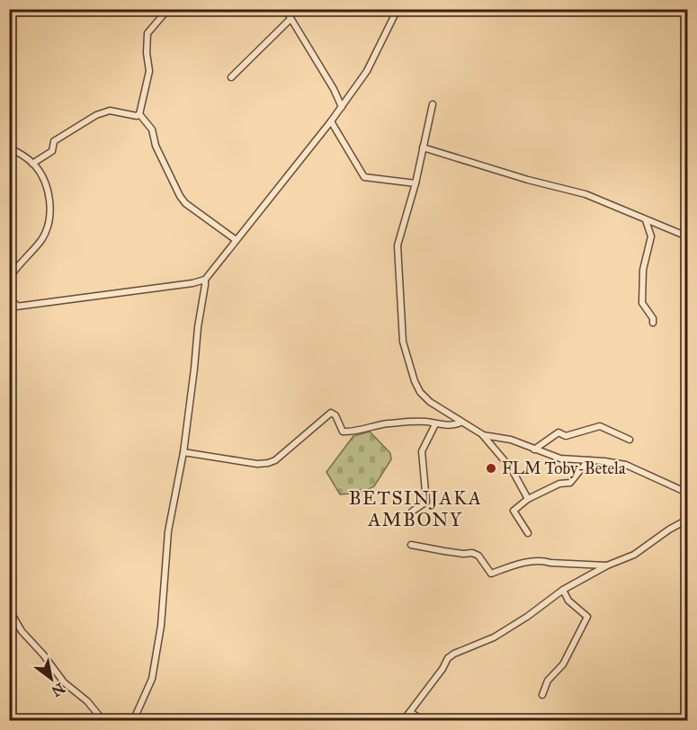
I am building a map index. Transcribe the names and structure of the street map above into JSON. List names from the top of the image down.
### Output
{
  "districts": ["BETSINJAKA AMBONY"],
  "places": ["FLM Toby-Betela"],
  "north": "bottom right"
}
